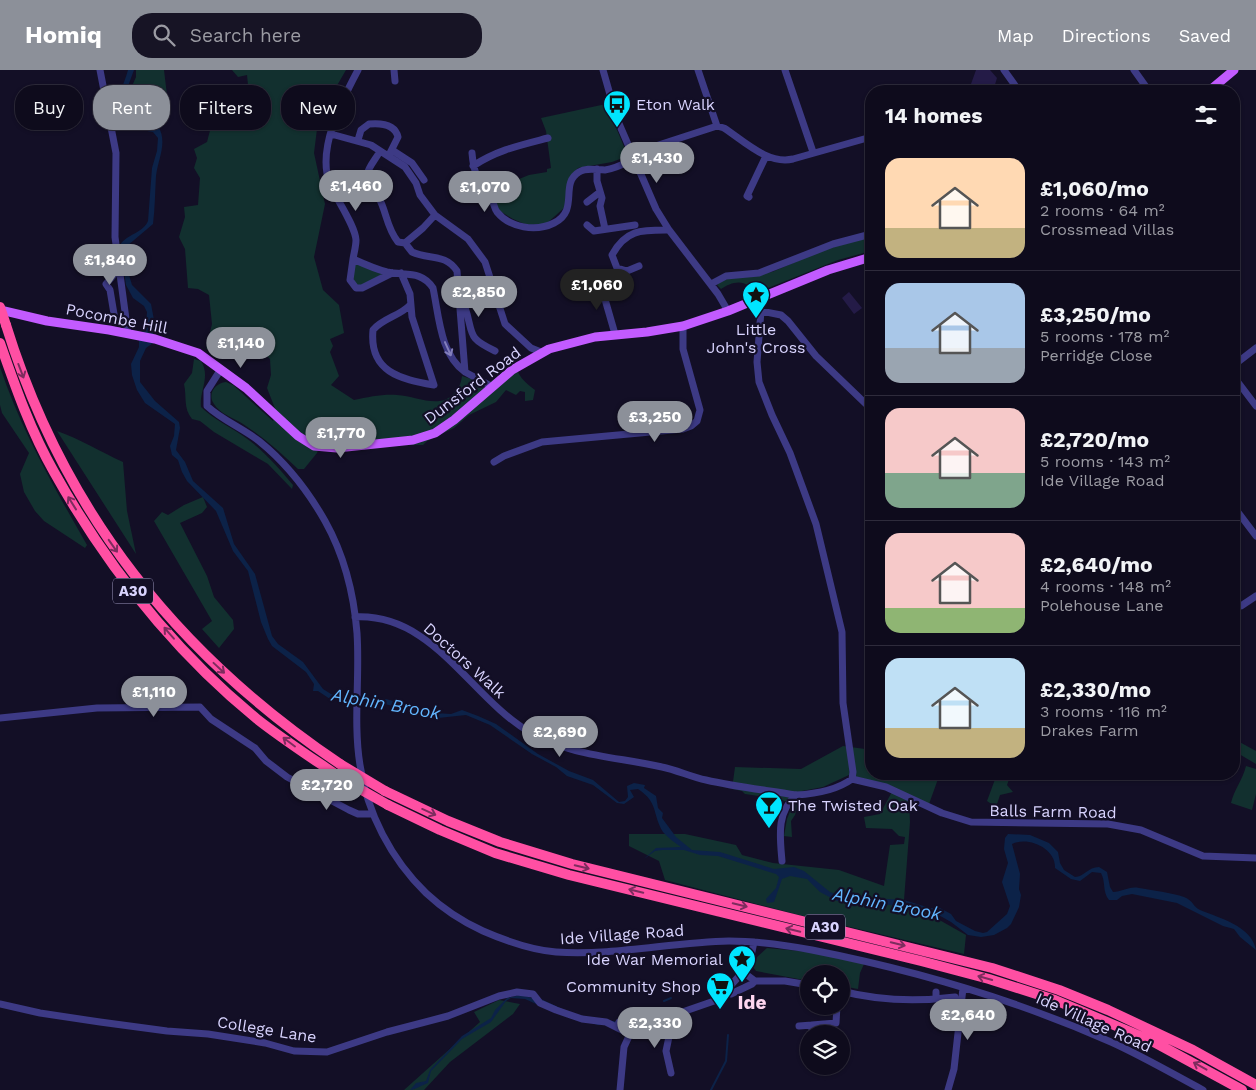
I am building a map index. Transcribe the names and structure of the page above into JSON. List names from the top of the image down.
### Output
{
  "streets": {
    "highway": ["A30"],
    "main road": ["Pocombe Hill", "Dunsford Road"],
    "street": [
      "Doctors Walk",
      "Balls Farm Road",
      "Ide Village Road",
      "College Lane"
    ]
  },
  "crossings": [
    ["Pocombe Hill", "Dunsford Road"],
    ["Pocombe Hill", "A30"],
    ["Pocombe Hill", "Ide Village Road"],
    ["Doctors Walk", "Balls Farm Road"],
    ["Doctors Walk", "Ide Village Road"]
  ],
  "districts": ["Ide"],
  "water": ["Alphin Brook"],
  "places": {
    "bus stop": ["Eton Walk"],
    "place": ["Little John's Cross", "Ide War Memorial"],
    "bar": ["The Twisted Oak"],
    "supermarket": ["Community Shop"]
  },
  "page": {
    "header": "Homiq",
    "search": "Search here",
    "nav": ["Map", "Directions", "Saved"],
    "chip": [
      "Buy",
      "Rent",
      "Filters",
      "New"
    ],
    "heading": "14 homes",
    "price": [
      "£1,430",
      "£1,460",
      "£1,070",
      "£1,840",
      "£1,060",
      "£2,850",
      "£1,140",
      "£3,250",
      "£1,770",
      "£1,110",
      "£2,690",
      "£2,720",
      "£2,640",
      "£2,330"
    ],
    "list": [
      {
        "name": "£1,060/mo",
        "note": "2 rooms · 64 m² · Crossmead Villas"
      },
      {
        "name": "£3,250/mo",
        "note": "5 rooms · 178 m² · Perridge Close"
      },
      {
        "name": "£2,720/mo",
        "note": "5 rooms · 143 m² · Ide Village Road"
      },
      {
        "name": "£2,640/mo",
        "note": "4 rooms · 148 m² · Polehouse Lane"
      },
      {
        "name": "£2,330/mo",
        "note": "3 rooms · 116 m² · Drakes Farm"
      }
    ]
  }
}
